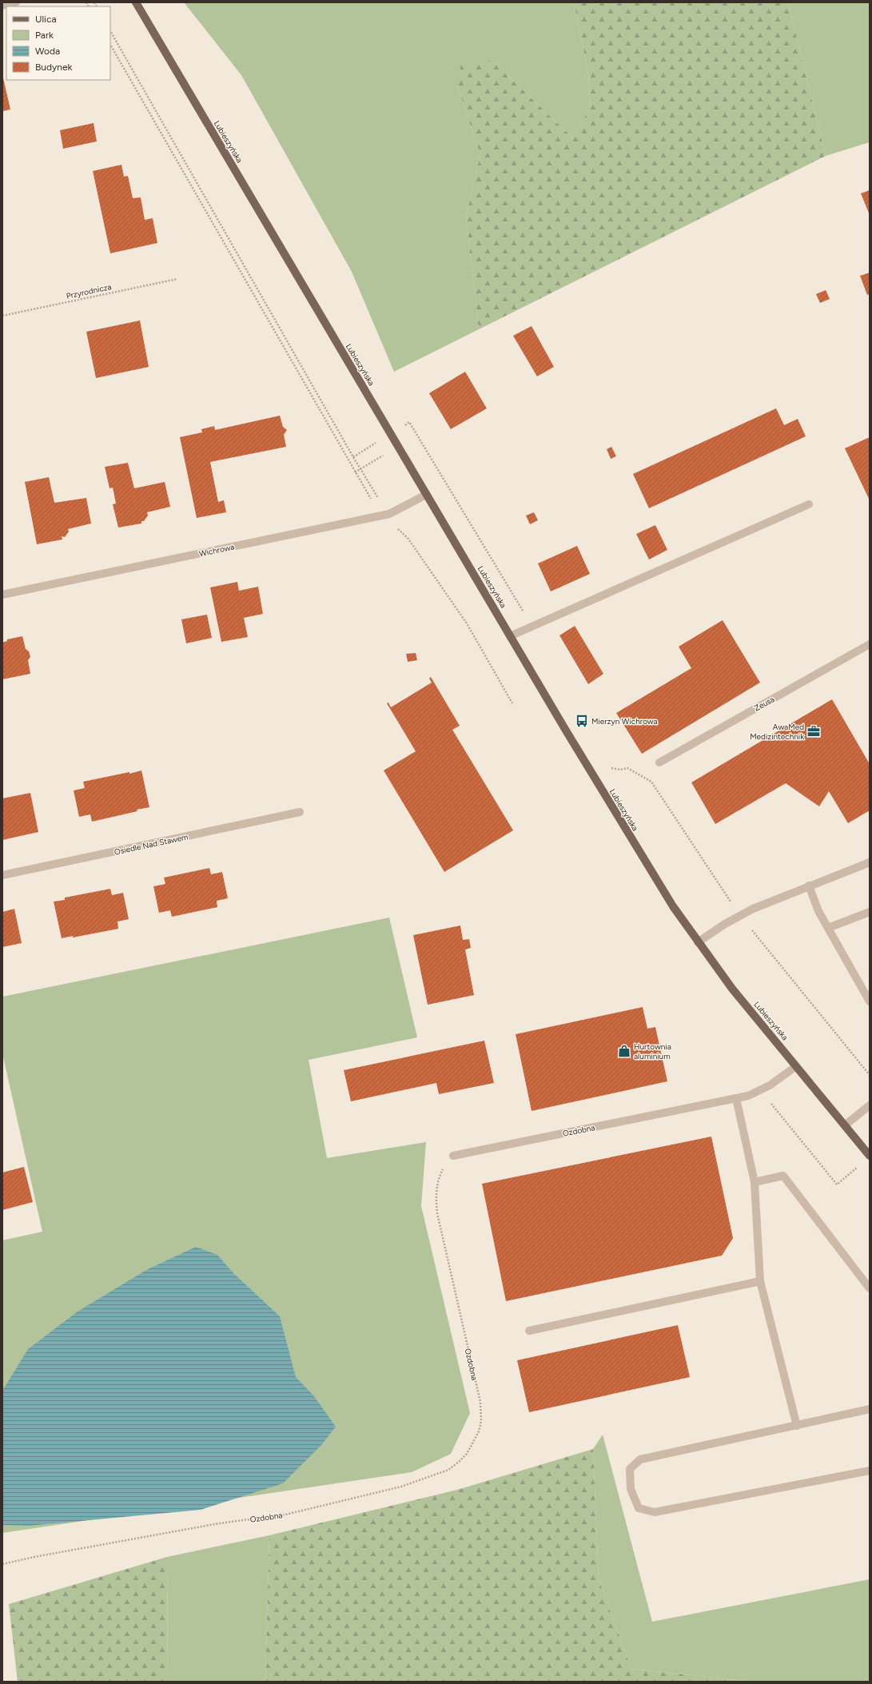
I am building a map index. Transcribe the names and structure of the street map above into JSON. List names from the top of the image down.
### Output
{
  "streets": {
    "main road": ["Lubieszyńska"],
    "street": [
      "Wichrowa",
      "Zeusa",
      "Osiedle Nad Stawem",
      "Ozdobna"
    ],
    "path": ["Przyrodnicza"]
  },
  "crossings": [
    ["Lubieszyńska", "Wichrowa"],
    ["Lubieszyńska", "Ozdobna"]
  ],
  "places": {
    "bus stop": ["Mierzyn Wichrowa"],
    "office": ["AwaMed Medizintechnik"],
    "shop": ["Hurtownia aluminium"]
  },
  "legend": [
    "Ulica",
    "Park",
    "Woda",
    "Budynek"
  ]
}
